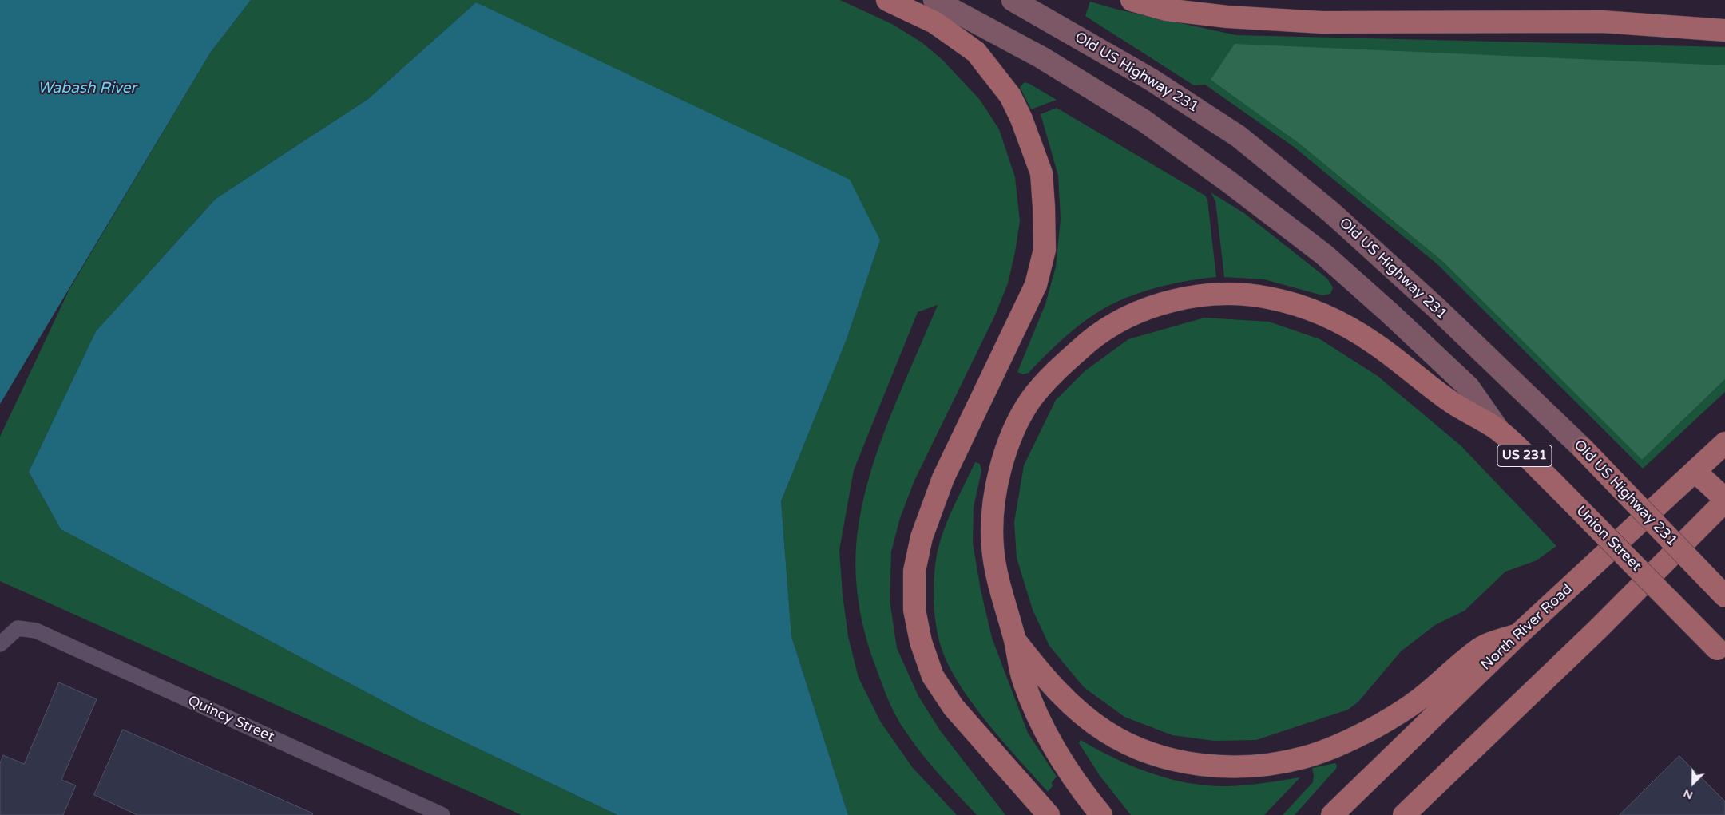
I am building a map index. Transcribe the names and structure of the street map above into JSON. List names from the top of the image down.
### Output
{
  "streets": {
    "main road": [
      "Old US Highway 231",
      "US 231",
      "Union Street",
      "North River Road"
    ],
    "lane": ["Quincy Street"]
  },
  "water": ["Wabash River"],
  "north": "bottom left"
}
